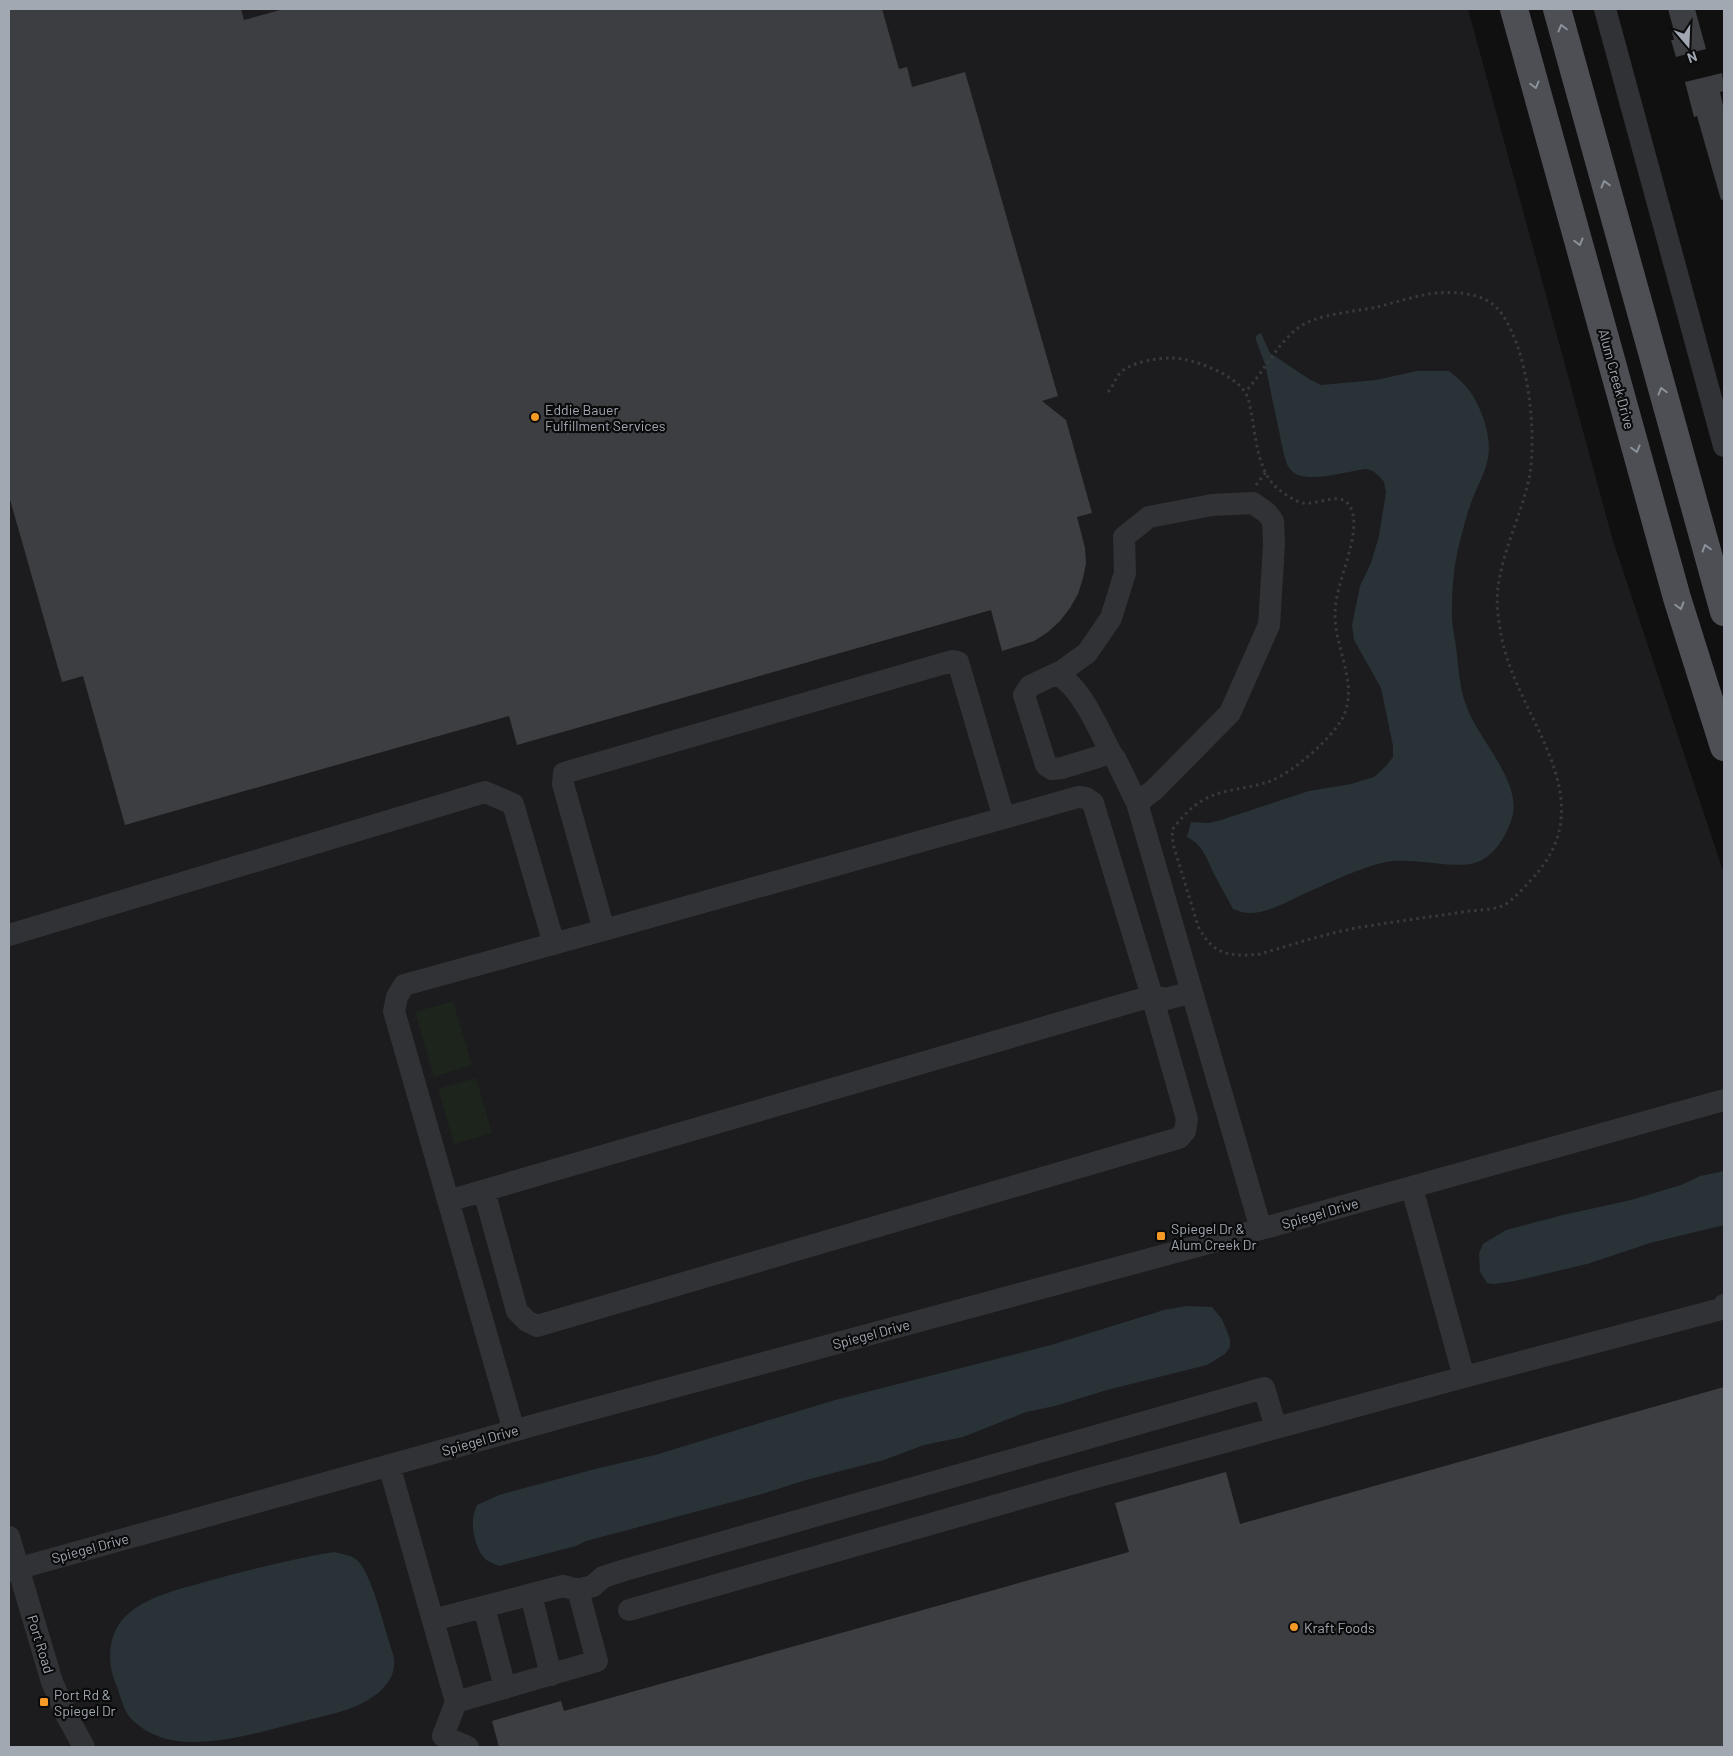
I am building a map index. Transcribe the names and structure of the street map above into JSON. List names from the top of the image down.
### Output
{
  "streets": {
    "main road": ["Alum Creek Drive"],
    "street": ["Spiegel Drive", "Port Road"]
  },
  "crossings": [
    ["Spiegel Drive", "Port Road"]
  ],
  "places": {
    "other": ["Eddie Bauer Fulfillment Services", "Kraft Foods"],
    "transit": ["Spiegel Dr & Alum Creek Dr", "Port Rd & Spiegel Dr"]
  },
  "north": "bottom"
}
